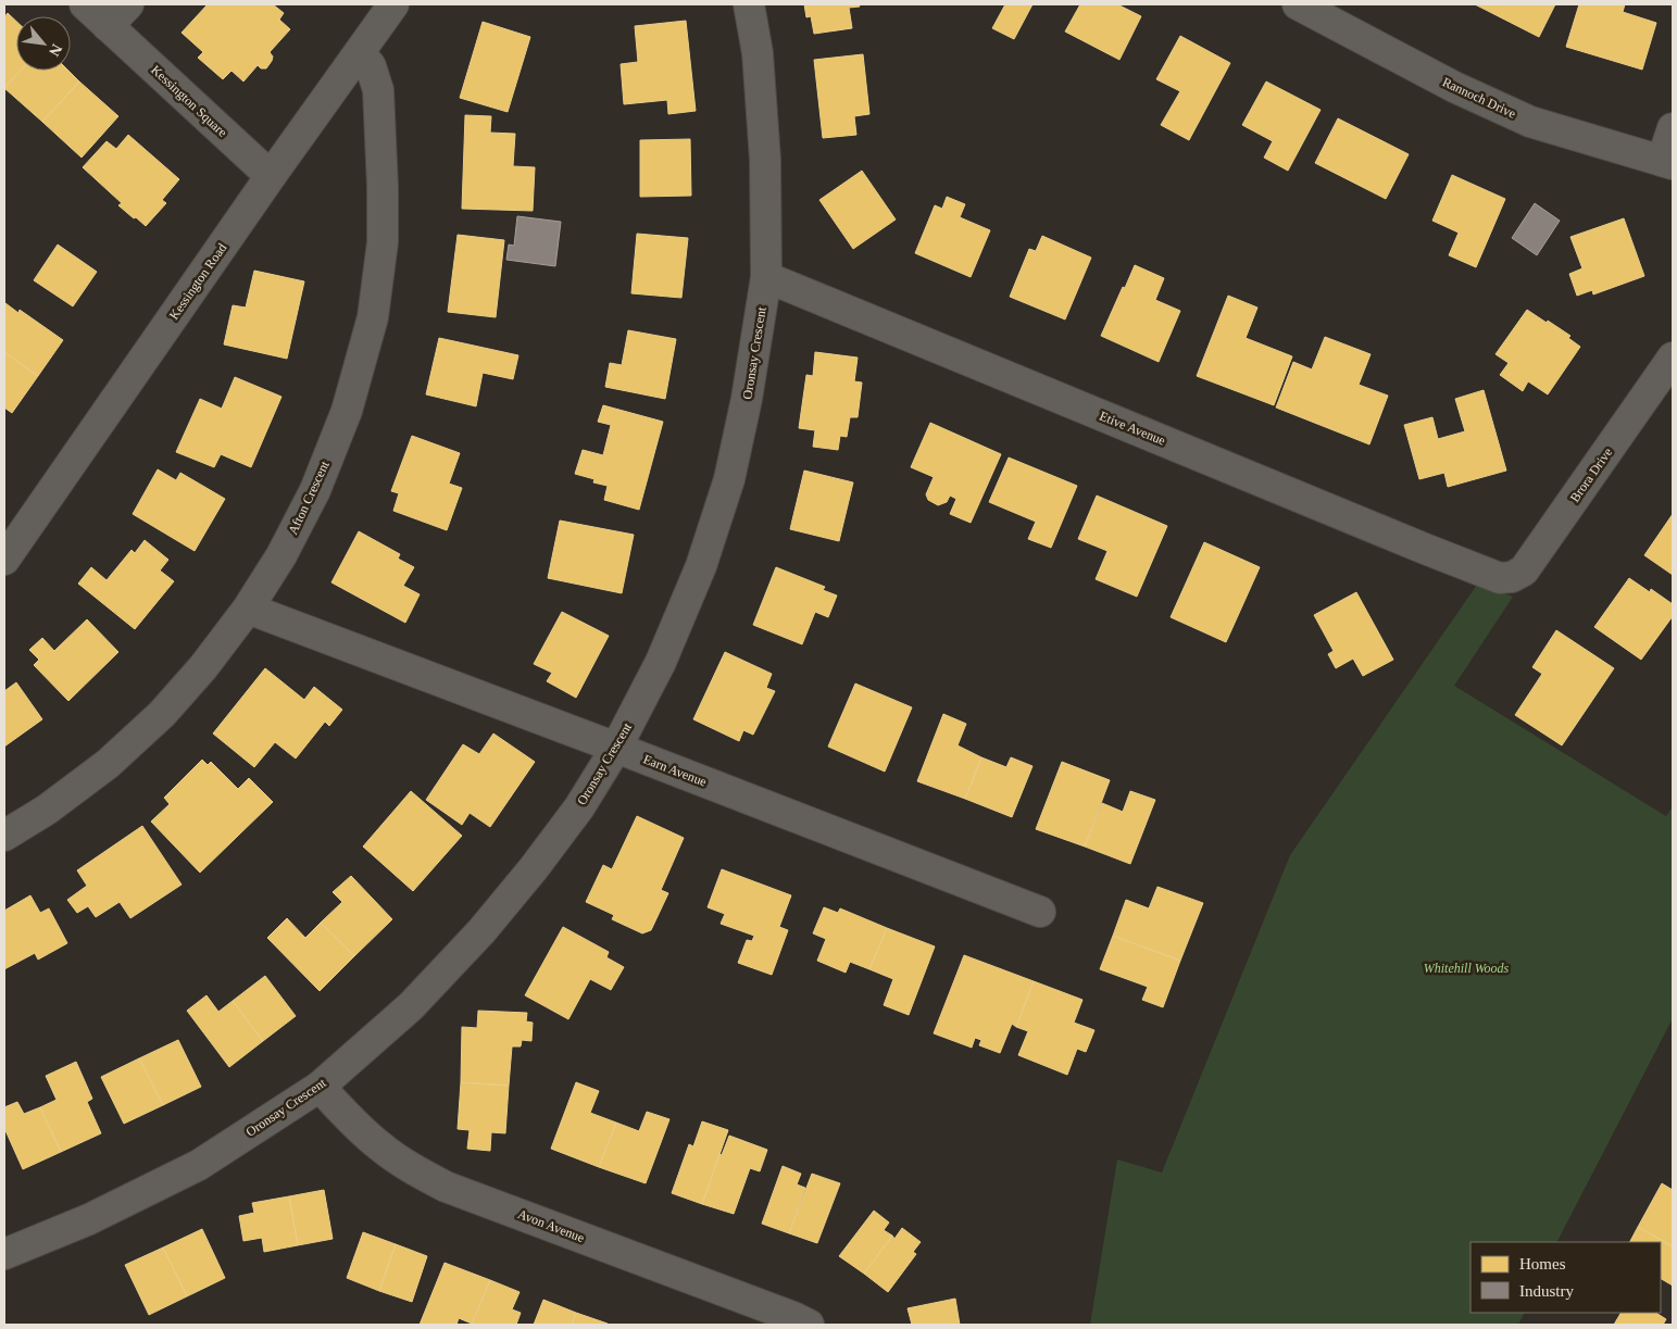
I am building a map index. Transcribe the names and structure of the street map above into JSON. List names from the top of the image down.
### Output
{
  "streets": {
    "street": [
      "Rannoch Drive",
      "Kessington Square",
      "Kessington Road",
      "Oronsay Crescent",
      "Etive Avenue",
      "Brora Drive",
      "Afton Crescent",
      "Earn Avenue",
      "Avon Avenue"
    ]
  },
  "crossings": [
    ["Kessington Square", "Kessington Road"],
    ["Kessington Road", "Afton Crescent"],
    ["Oronsay Crescent", "Etive Avenue"],
    ["Oronsay Crescent", "Earn Avenue"],
    ["Oronsay Crescent", "Avon Avenue"],
    ["Etive Avenue", "Brora Drive"],
    ["Afton Crescent", "Earn Avenue"]
  ],
  "parks": ["Whitehill Woods"],
  "legend": ["Homes", "Industry"],
  "north": "bottom right"
}
